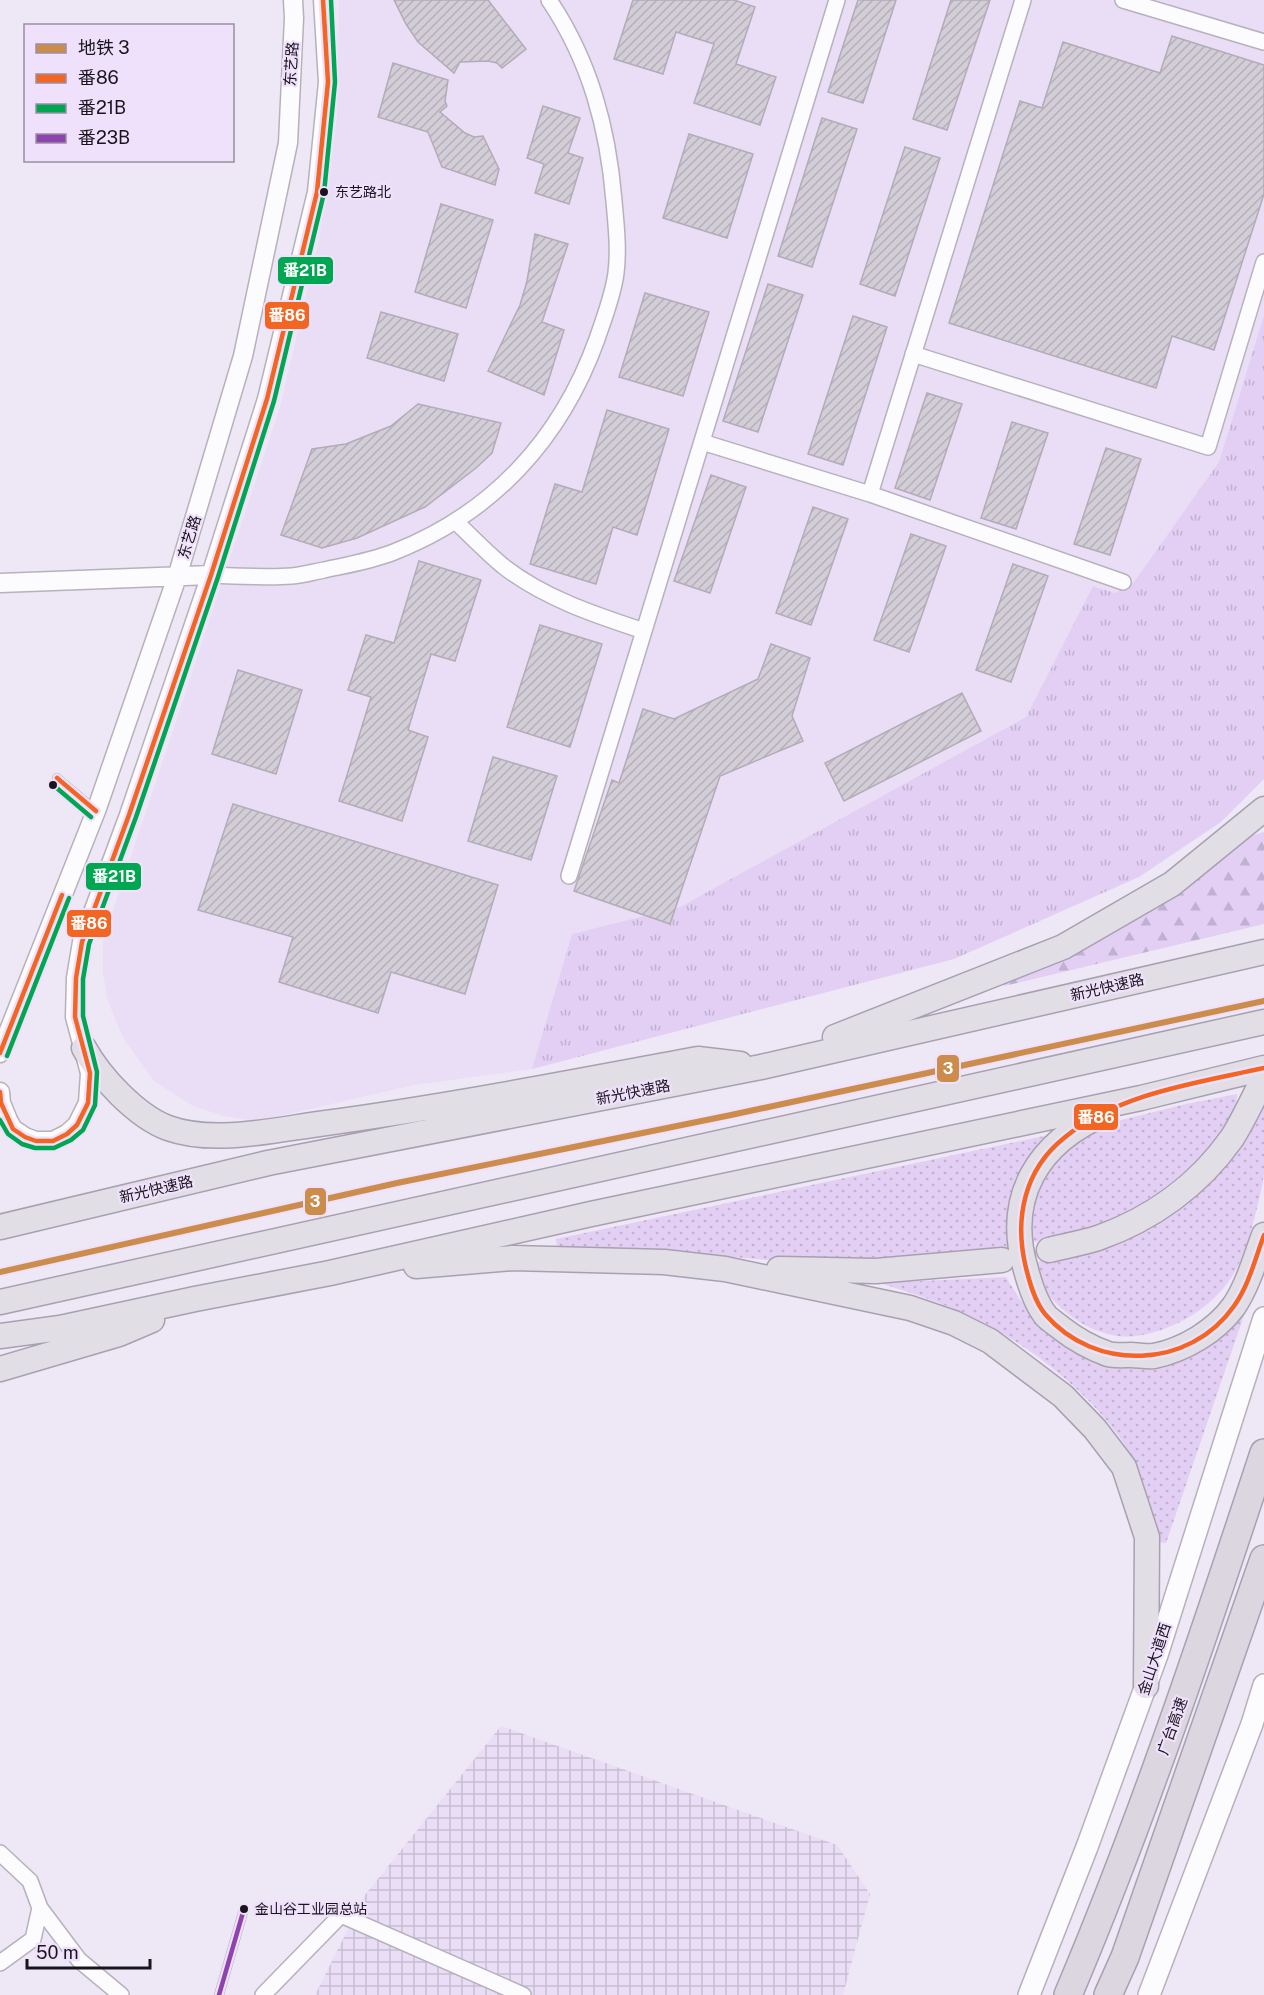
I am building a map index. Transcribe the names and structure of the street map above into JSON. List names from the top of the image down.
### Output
{
  "streets": {
    "highway": ["新光快速路", "广台高速"],
    "main road": ["金山大道西"],
    "street": ["东艺路"]
  },
  "places": ["东艺路北", "金山谷工业园总站"],
  "lines": [
    "transit line 番86",
    "transit line 番21B",
    "metro line 3",
    "transit line 番23B"
  ],
  "legend": [
    "地铁 3",
    "番86",
    "番21B",
    "番23B"
  ],
  "scale_bar": "50 m"
}
